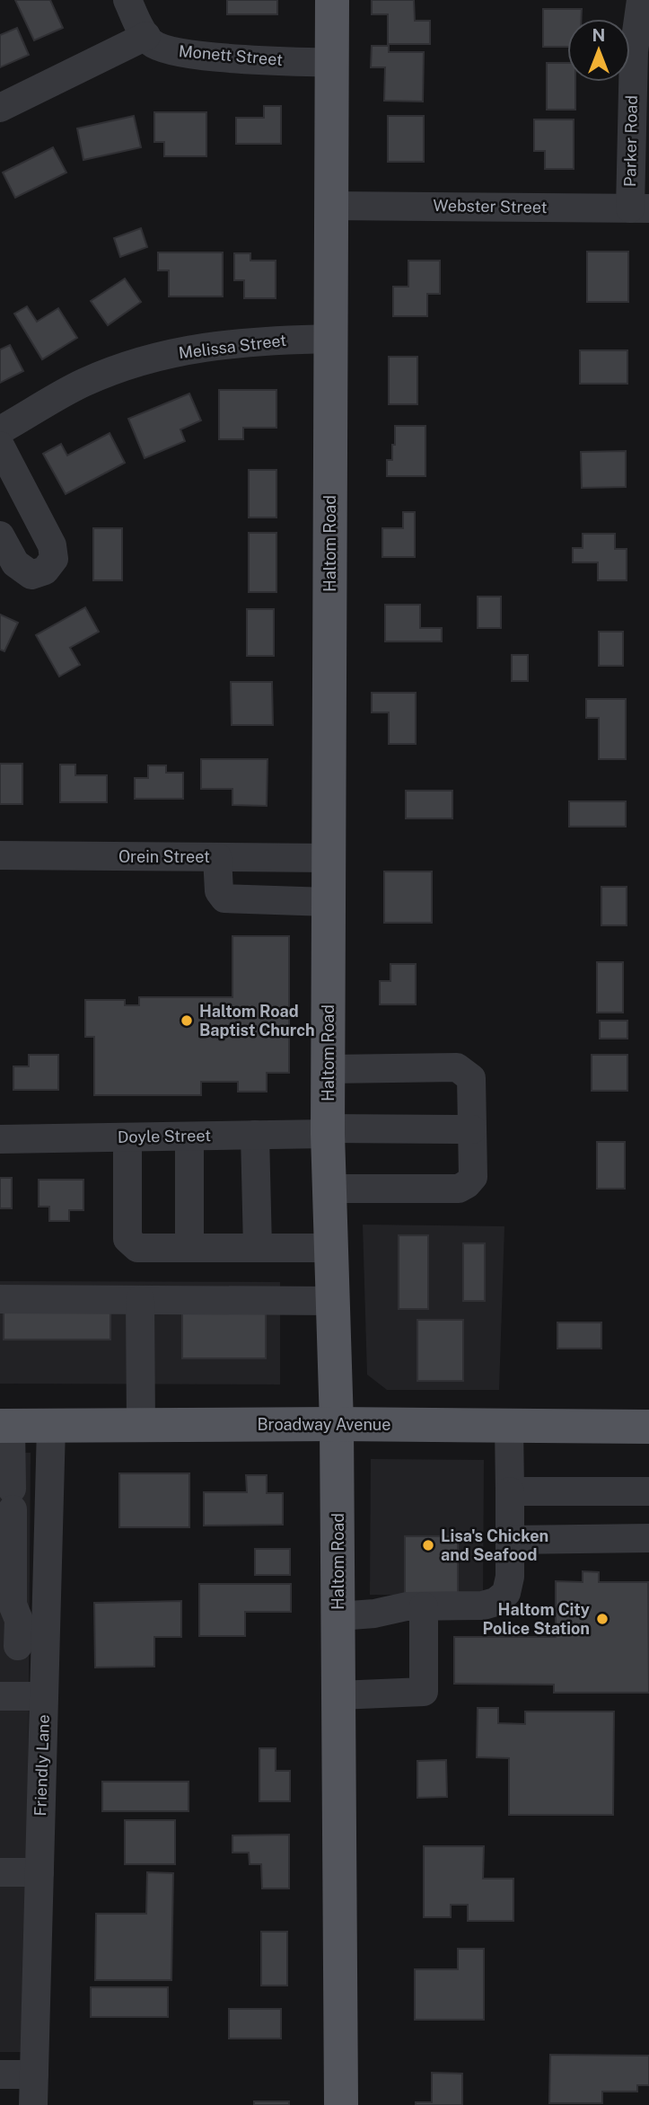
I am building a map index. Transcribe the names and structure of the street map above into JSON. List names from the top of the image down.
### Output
{
  "streets": {
    "main road": ["Haltom Road", "Broadway Avenue"],
    "street": [
      "Monett Street",
      "Parker Road",
      "Webster Street",
      "Melissa Street",
      "Orein Street",
      "Doyle Street",
      "Friendly Lane"
    ]
  },
  "crossings": [
    ["Monett Street", "Haltom Road"],
    ["Parker Road", "Webster Street"],
    ["Webster Street", "Haltom Road"],
    ["Melissa Street", "Haltom Road"],
    ["Haltom Road", "Orein Street"],
    ["Haltom Road", "Doyle Street"],
    ["Haltom Road", "Broadway Avenue"],
    ["Broadway Avenue", "Friendly Lane"]
  ],
  "places": ["Haltom Road Baptist Church", "Lisa's Chicken and Seafood", "Haltom City Police Station"],
  "north": "top"
}
